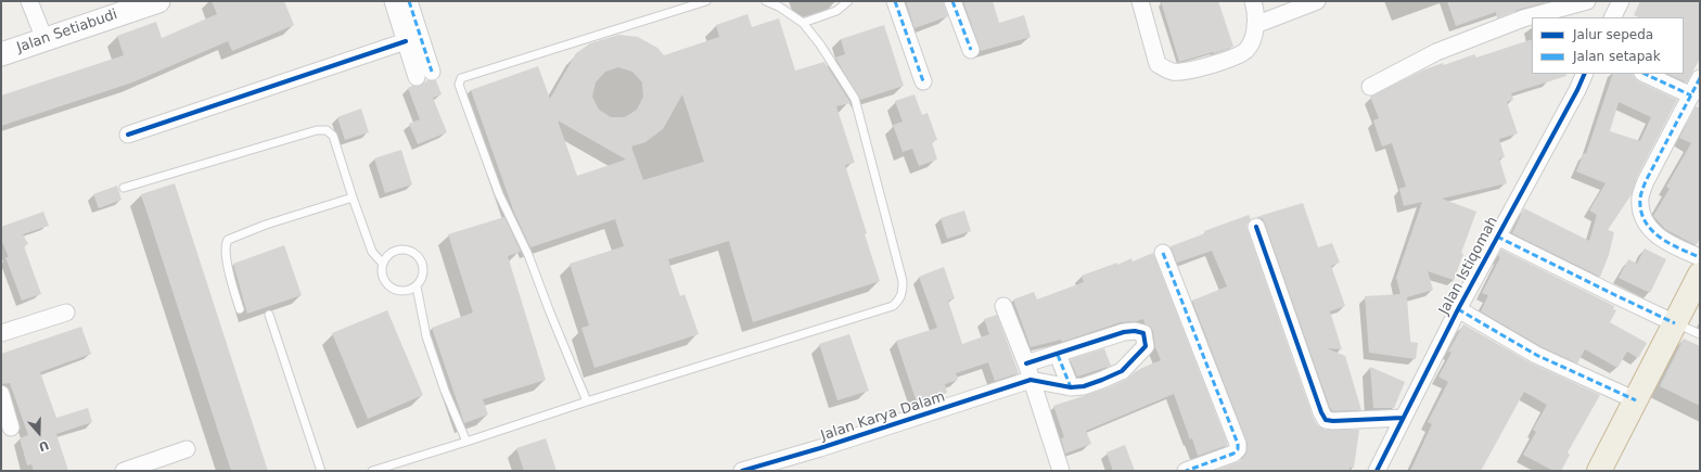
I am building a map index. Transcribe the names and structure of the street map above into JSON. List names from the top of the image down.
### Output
{
  "streets": {
    "street": ["Jalan Setiabudi", "Jalan Istiqomah", "Jalan Karya Dalam"]
  },
  "legend": ["Jalur sepeda", "Jalan setapak"],
  "north": "bottom"
}
